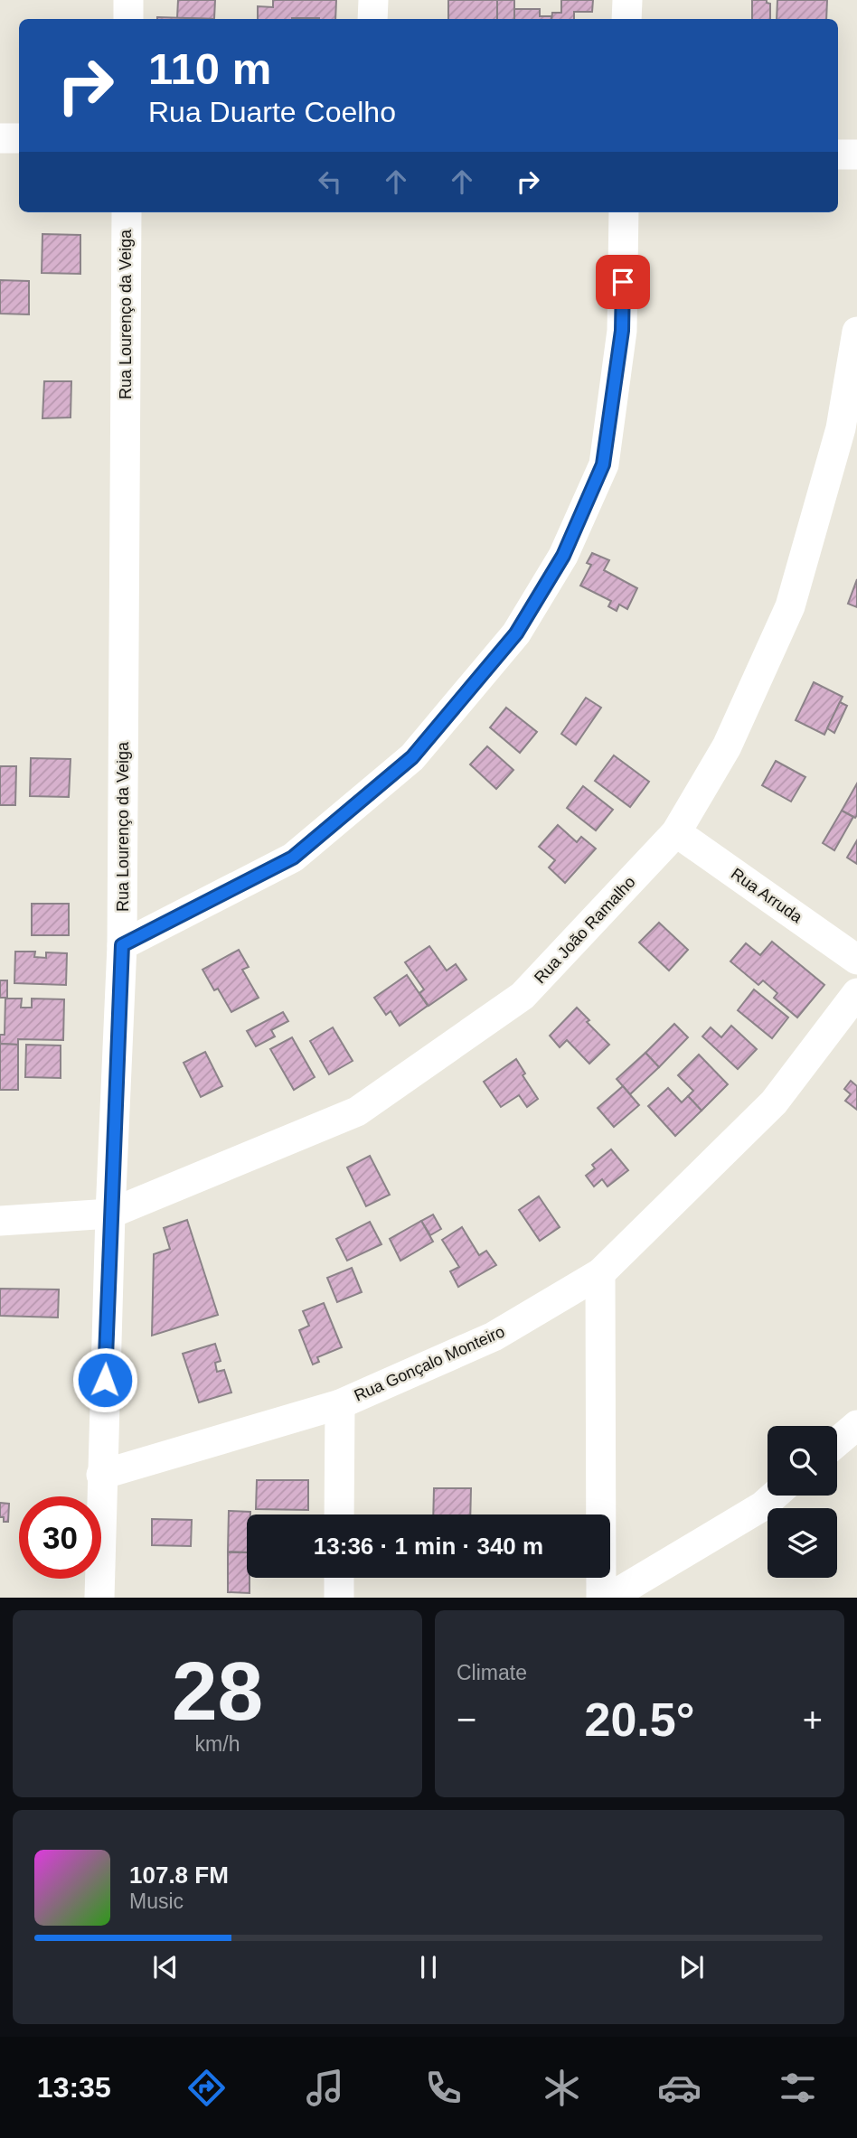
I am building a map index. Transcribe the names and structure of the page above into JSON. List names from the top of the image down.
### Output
{
  "streets": {
    "street": [
      "Rua Lourenço da Veiga",
      "Rua Arruda",
      "Rua João Ramalho",
      "Rua Gonçalo Monteiro"
    ]
  },
  "crossings": [
    ["Rua Lourenço da Veiga", "Rua João Ramalho"],
    ["Rua Lourenço da Veiga", "Rua Gonçalo Monteiro"],
    ["Rua Arruda", "Rua João Ramalho"]
  ],
  "page": {
    "turn": ["110 m", "Rua Duarte Coelho"],
    "limit": "30",
    "trip": "13:36 · 1 min · 340 m",
    "tile": [
      ["28", "km/h"],
      "Climate"
    ],
    "heat": ["−", "20.5°", "+"],
    "song": ["107.8 FM", "Music"],
    "tabs": "13:35"
  }
}
